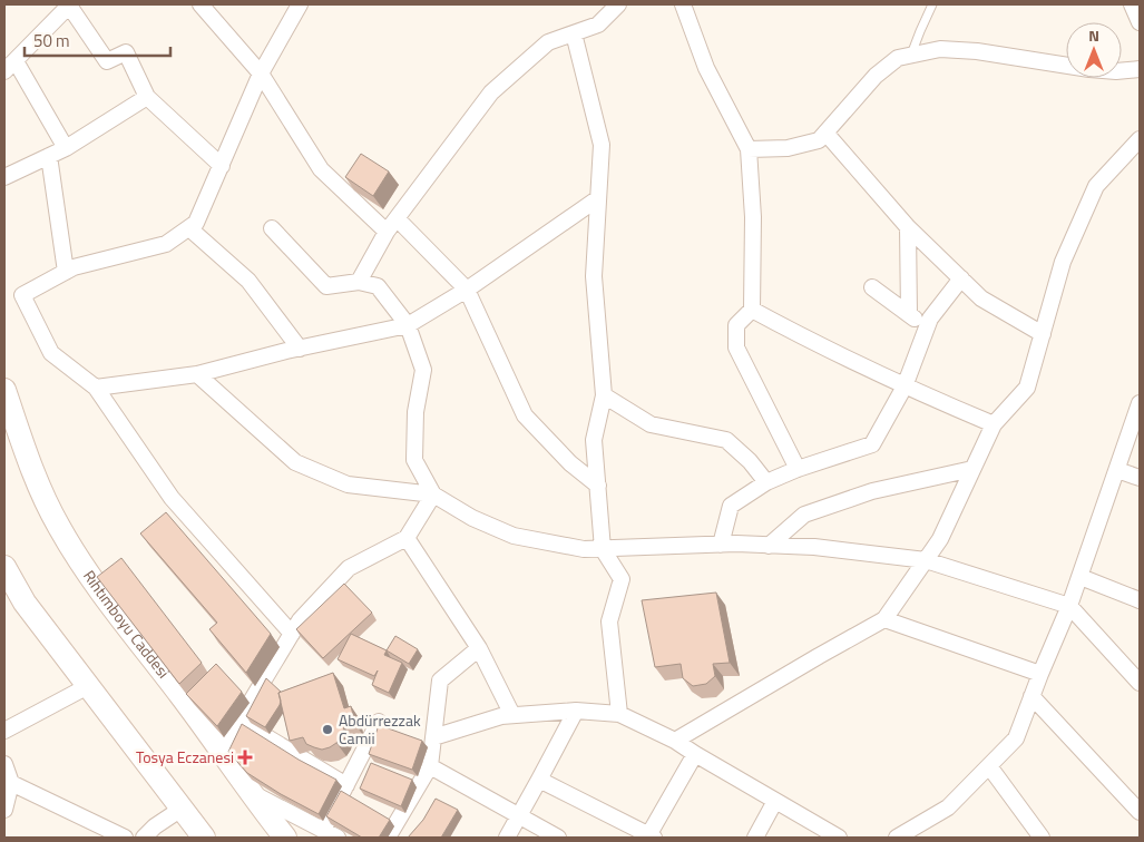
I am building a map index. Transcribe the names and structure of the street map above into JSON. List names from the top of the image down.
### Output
{
  "streets": {
    "street": ["Rıhtımboyu Caddesi"]
  },
  "places": {
    "other": ["Abdürrezzak Camii"],
    "health": ["Tosya Eczanesi"]
  },
  "scale_bar": "50 m",
  "north": "top"
}
